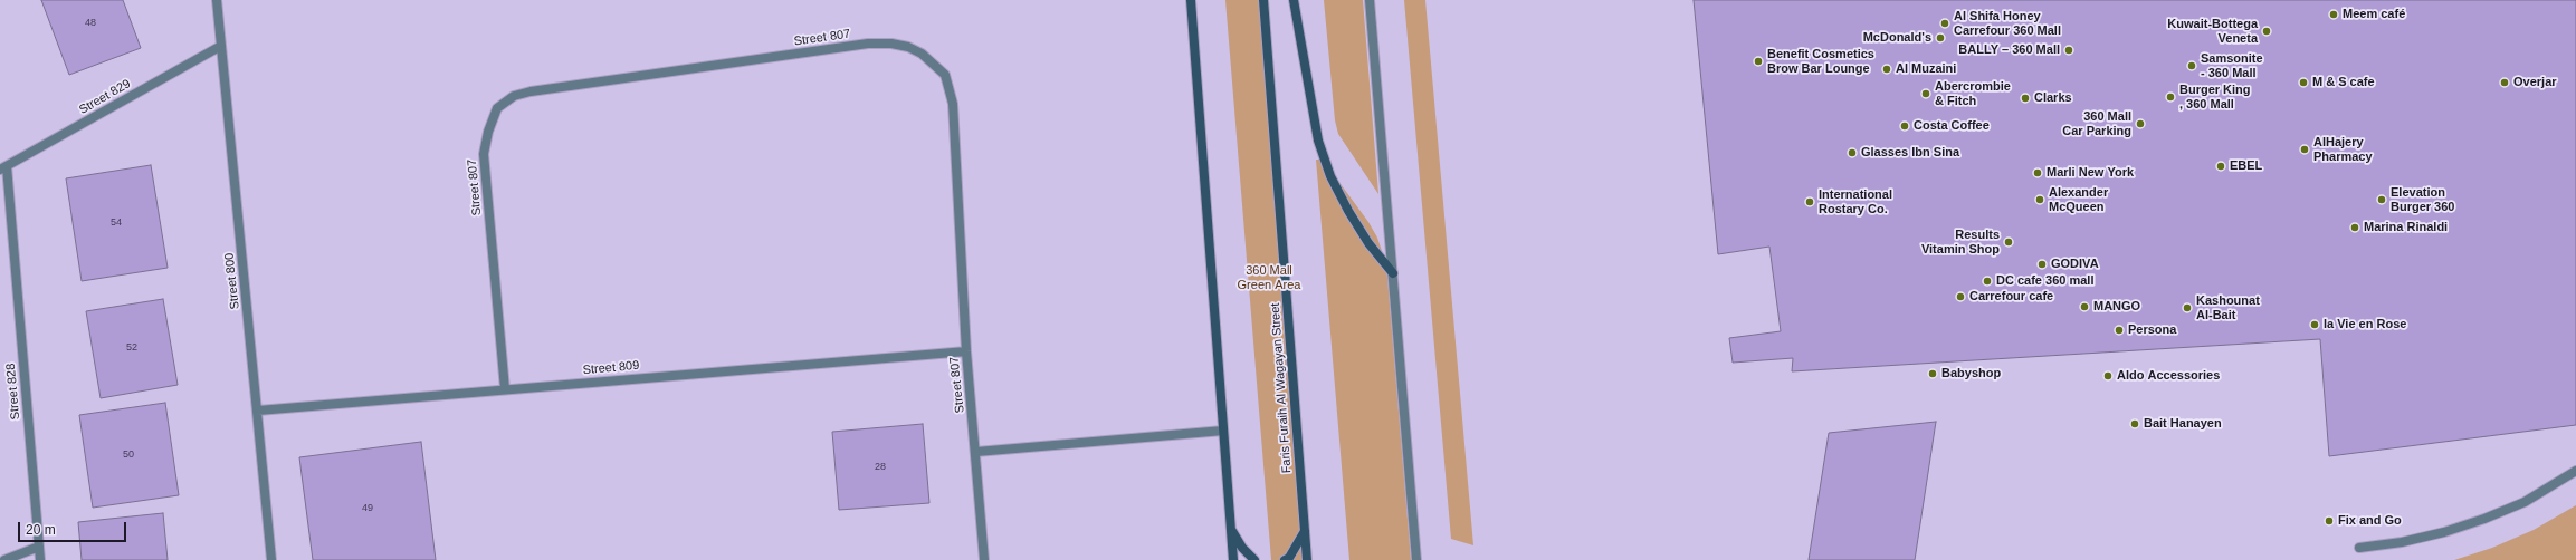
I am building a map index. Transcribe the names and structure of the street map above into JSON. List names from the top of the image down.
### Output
{
  "streets": {
    "street": [
      "Street 807",
      "Street 829",
      "Street 800",
      "Street 809",
      "Faris Furaih Al Wagayan Street",
      "Street 828"
    ]
  },
  "crossings": [
    ["Street 807", "Street 809"],
    ["Street 829", "Street 800"],
    ["Street 829", "Street 828"],
    ["Street 800", "Street 809"]
  ],
  "parks": ["360 Mall Green Area"],
  "places": [
    "Meem café",
    "Al Shifa Honey Carrefour 360 Mall",
    "Kuwait-Bottega Veneta",
    "McDonald's",
    "BALLY – 360 Mall",
    "Benefit Cosmetics Brow Bar Lounge",
    "Samsonite - 360 Mall",
    "Al Muzaini",
    "M & S cafe",
    "Overjar",
    "Abercrombie & Fitch",
    "Burger King , 360 Mall",
    "Clarks",
    "360 Mall Car Parking",
    "Costa Coffee",
    "AlHajery Pharmacy",
    "Glasses Ibn Sina",
    "EBEL",
    "Marli New York",
    "Alexander McQueen",
    "Elevation Burger 360",
    "International Rostary Co.",
    "Marina Rinaldi",
    "Results Vitamin Shop",
    "GODIVA",
    "DC cafe 360 mall",
    "Carrefour cafe",
    "MANGO",
    "Kashounat Al-Bait",
    "la Vie en Rose",
    "Persona",
    "Babyshop",
    "Aldo Accessories",
    "Bait Hanayen",
    "Fix and Go"
  ],
  "house_numbers": [
    "48",
    "54",
    "52",
    "50",
    "28",
    "49"
  ],
  "scale_bar": "20 m"
}
